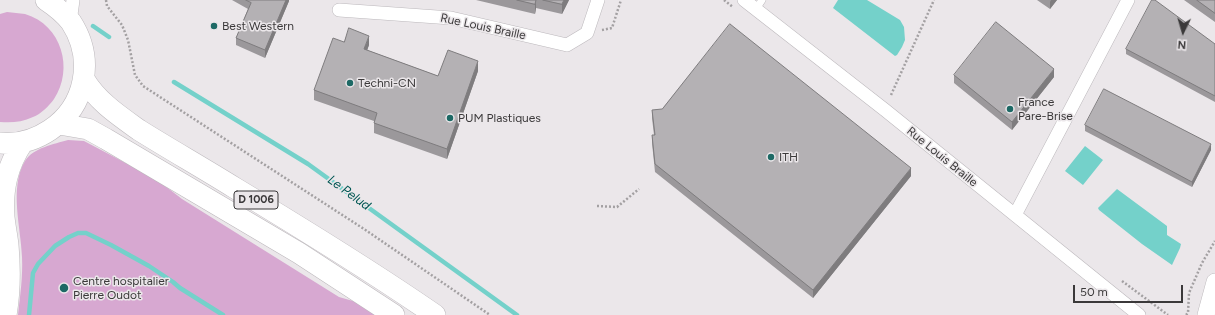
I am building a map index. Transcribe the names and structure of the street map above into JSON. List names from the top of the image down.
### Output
{
  "streets": {
    "main road": ["D 1006"],
    "street": ["Rue Louis Braille"]
  },
  "water": ["Le Pelud"],
  "places": [
    "Best Western",
    "Techni-CN",
    "France Pare-Brise",
    "PUM Plastiques",
    "ITH",
    "Centre hospitalier Pierre Oudot"
  ],
  "scale_bar": "50 m",
  "north": "bottom"
}
